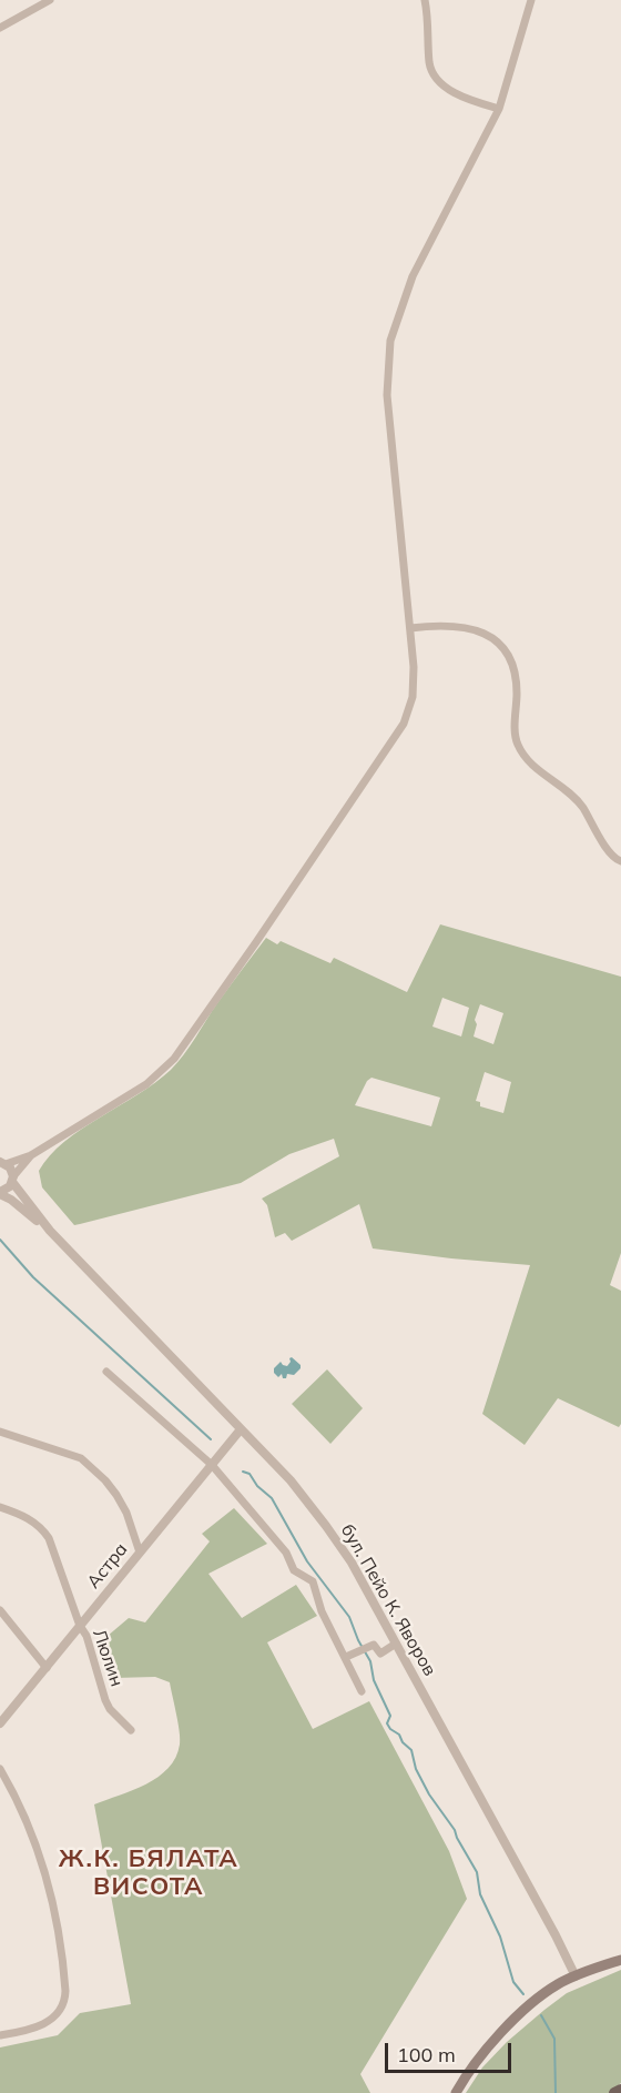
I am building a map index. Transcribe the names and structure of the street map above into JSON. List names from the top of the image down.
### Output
{
  "streets": {
    "street": ["Астра", "бул. Пейо К. Яворов", "Люлин"]
  },
  "crossings": [
    ["Астра", "бул. Пейо К. Яворов"],
    ["Астра", "Люлин"]
  ],
  "districts": ["Ж.К. БЯЛАТА ВИСОТА"],
  "scale_bar": "100 m"
}
